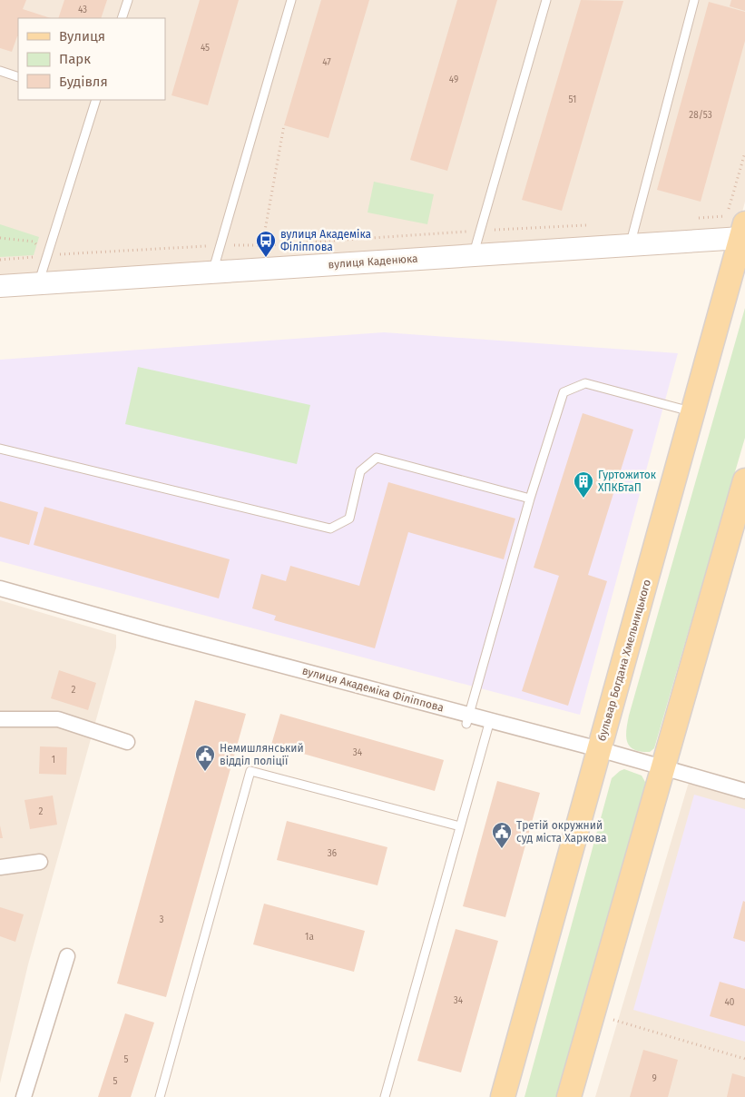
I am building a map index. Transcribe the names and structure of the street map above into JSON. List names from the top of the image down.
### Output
{
  "streets": {
    "main road": ["бульвар Богдана Хмельницького"],
    "street": ["вулиця Каденюка", "вулиця Академіка Філіппова"]
  },
  "crossings": [
    ["вулиця Каденюка", "бульвар Богдана Хмельницького"],
    ["бульвар Богдана Хмельницького", "вулиця Академіка Філіппова"]
  ],
  "places": {
    "bus stop": ["вулиця Академіка Філіппова"],
    "building": ["Гуртожиток ХПКБтаП"],
    "public building": ["Немишлянський відділ поліції", "Третій окружний суд міста Харкова"]
  },
  "house_numbers": [
    "43",
    "45",
    "47",
    "49",
    "51",
    "28/53",
    "2",
    "34",
    "1",
    "2",
    "36",
    "3",
    "1а",
    "34",
    "40",
    "5",
    "9",
    "5"
  ],
  "legend": ["Вулиця", "Парк", "Будівля"]
}
